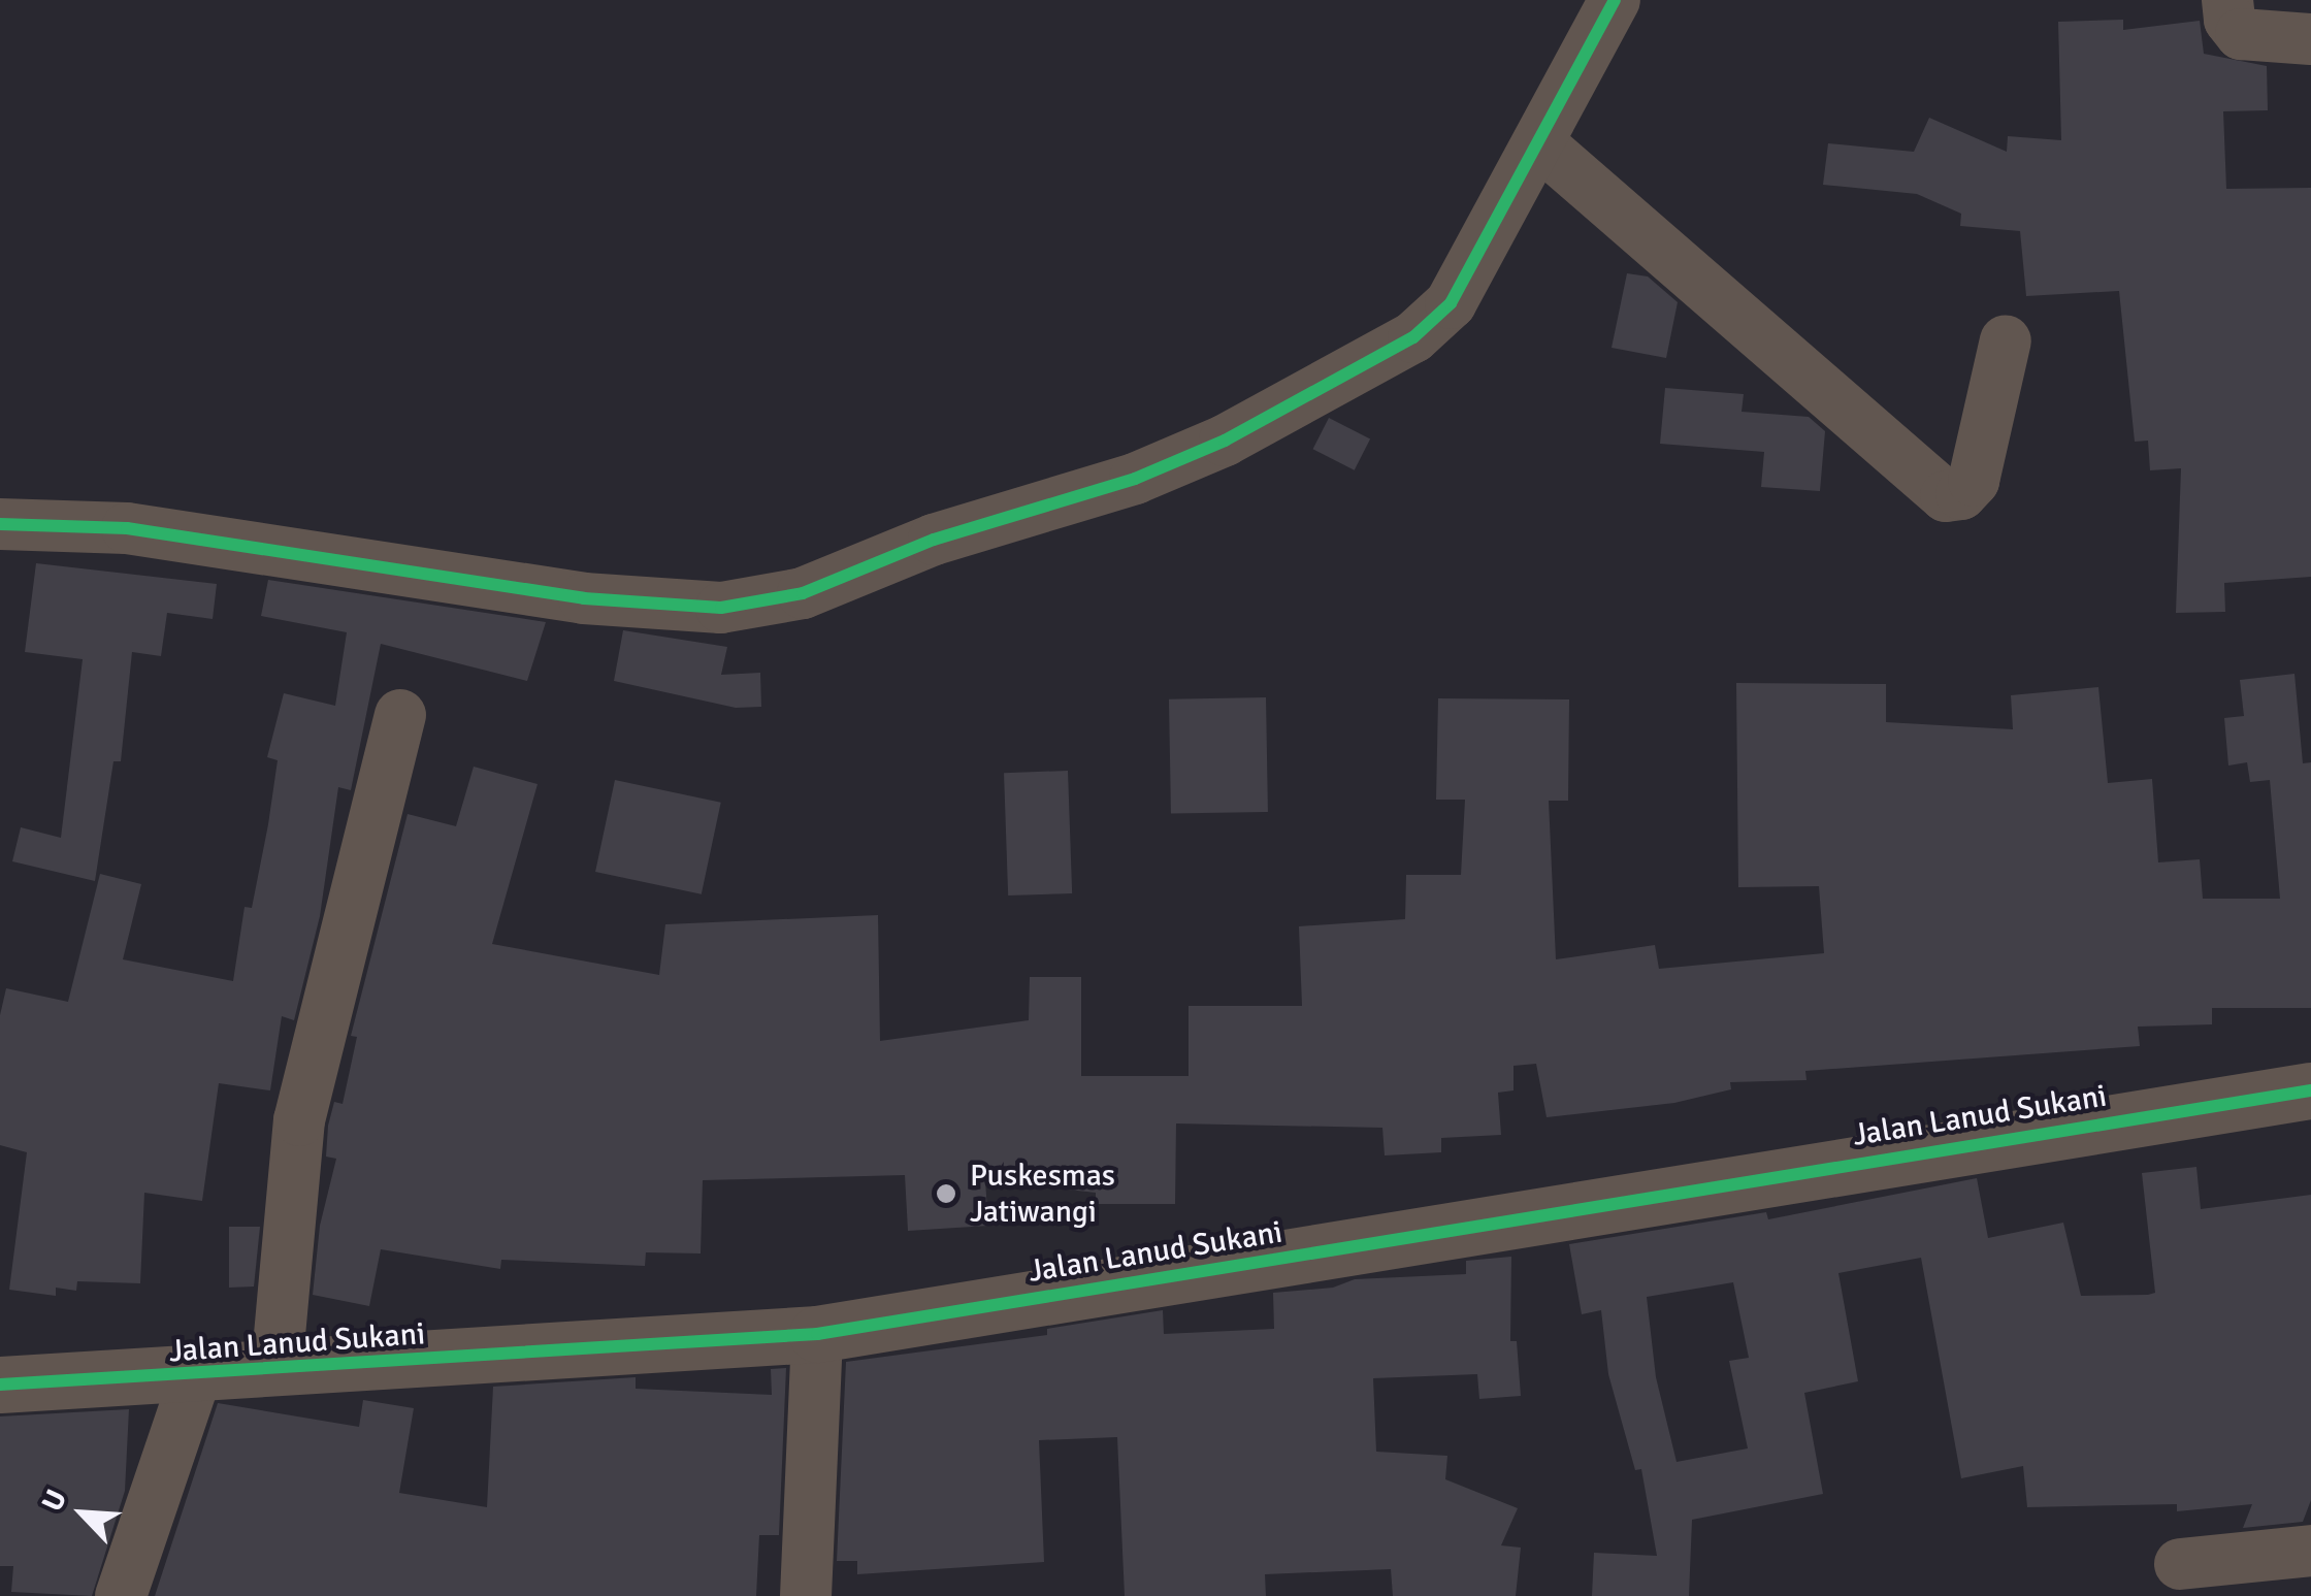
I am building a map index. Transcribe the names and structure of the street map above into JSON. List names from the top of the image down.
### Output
{
  "streets": {
    "street": ["Jalan Lanud Sukani"]
  },
  "places": ["Puskesmas Jatiwangi"],
  "north": "top left"
}
